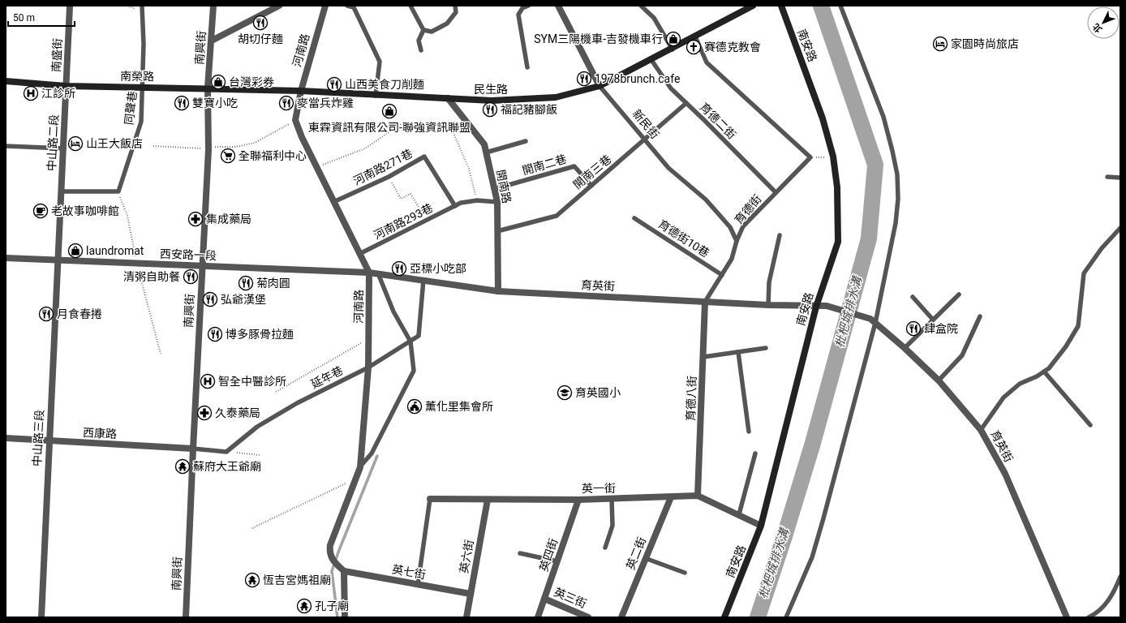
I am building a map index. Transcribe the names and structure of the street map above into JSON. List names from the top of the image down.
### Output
{
  "streets": {
    "street": [
      "南安路",
      "南興街",
      "河南路",
      "南盛街",
      "南榮路",
      "民生路",
      "新民街",
      "中山路二段",
      "開南路",
      "西安路一段",
      "育英街",
      "育德八街",
      "西康路",
      "中山路三段",
      "英一街",
      "英二街",
      "英四街",
      "英六街",
      "英七街",
      "英三街"
    ],
    "lane": [
      "同聲巷",
      "育德二街",
      "開南二巷",
      "河南路271巷",
      "開南三巷",
      "育德街",
      "河南路293巷",
      "育德街10巷",
      "延年巷"
    ]
  },
  "crossings": [
    ["南安路", "育英街"],
    ["南安路", "英一街"],
    ["南興街", "南榮路"],
    ["南興街", "民生路"],
    ["南興街", "西安路一段"],
    ["南興街", "西康路"],
    ["河南路", "民生路"],
    ["河南路", "河南路271巷"],
    ["河南路", "河南路293巷"],
    ["河南路", "西安路一段"],
    ["河南路", "育英街"],
    ["河南路", "延年巷"],
    ["河南路", "英七街"],
    ["南盛街", "南榮路"],
    ["南盛街", "中山路二段"],
    ["南榮路", "民生路"],
    ["南榮路", "同聲巷"],
    ["南榮路", "中山路二段"],
    ["民生路", "育德二街"],
    ["民生路", "新民街"],
    ["民生路", "開南路"],
    ["育德二街", "開南三巷"],
    ["育德二街", "育德街"],
    ["新民街", "開南三巷"],
    ["新民街", "育德街"],
    ["中山路二段", "西安路一段"],
    ["中山路二段", "中山路三段"],
    ["開南二巷", "開南三巷"],
    ["開南二巷", "開南路"],
    ["河南路271巷", "河南路293巷"],
    ["開南三巷", "開南路"],
    ["開南路", "河南路293巷"],
    ["開南路", "育英街"],
    ["育德街", "育德街10巷"],
    ["育德街", "育英街"],
    ["育德街", "育德八街"],
    ["西安路一段", "育英街"],
    ["西安路一段", "中山路三段"],
    ["育英街", "延年巷"],
    ["育英街", "育德八街"],
    ["育德八街", "英一街"],
    ["西康路", "中山路三段"],
    ["英一街", "英二街"],
    ["英一街", "英四街"],
    ["英一街", "英六街"],
    ["英四街", "英三街"],
    ["英六街", "英七街"]
  ],
  "water": ["枇杷城排水溝"],
  "places": {
    "restaurant": [
      "胡切仔麵",
      "1978brunch.cafe",
      "山西美食刀削麵",
      "雙寶小吃",
      "麥當兵炸雞",
      "福記豬腳飯",
      "亞標小吃部",
      "清粥自助餐",
      "菊肉圓",
      "弘爺漢堡",
      "月食春捲",
      "肆盒院",
      "博多豚骨拉麵"
    ],
    "shop": [
      "SYM三陽機車-吉發機車行",
      "台灣彩券",
      "東霖資訊有限公司-聯強資訊聯盟",
      "laundromat"
    ],
    "hotel": ["家園時尚旅店", "山王大飯店"],
    "church": ["賽德克教會"],
    "hospital": ["江診所", "智全中醫診所"],
    "supermarket": ["全聯福利中心"],
    "cafe": ["老故事咖啡館"],
    "pharmacy": ["集成藥局", "久泰藥局"],
    "school or university": ["育英國小"],
    "public building": ["薰化里集會所"],
    "temple": ["蘇府大王爺廟", "恆吉宮媽祖廟", "孔子廟"]
  },
  "scale_bar": "50 m",
  "north": "bottom left"
}
